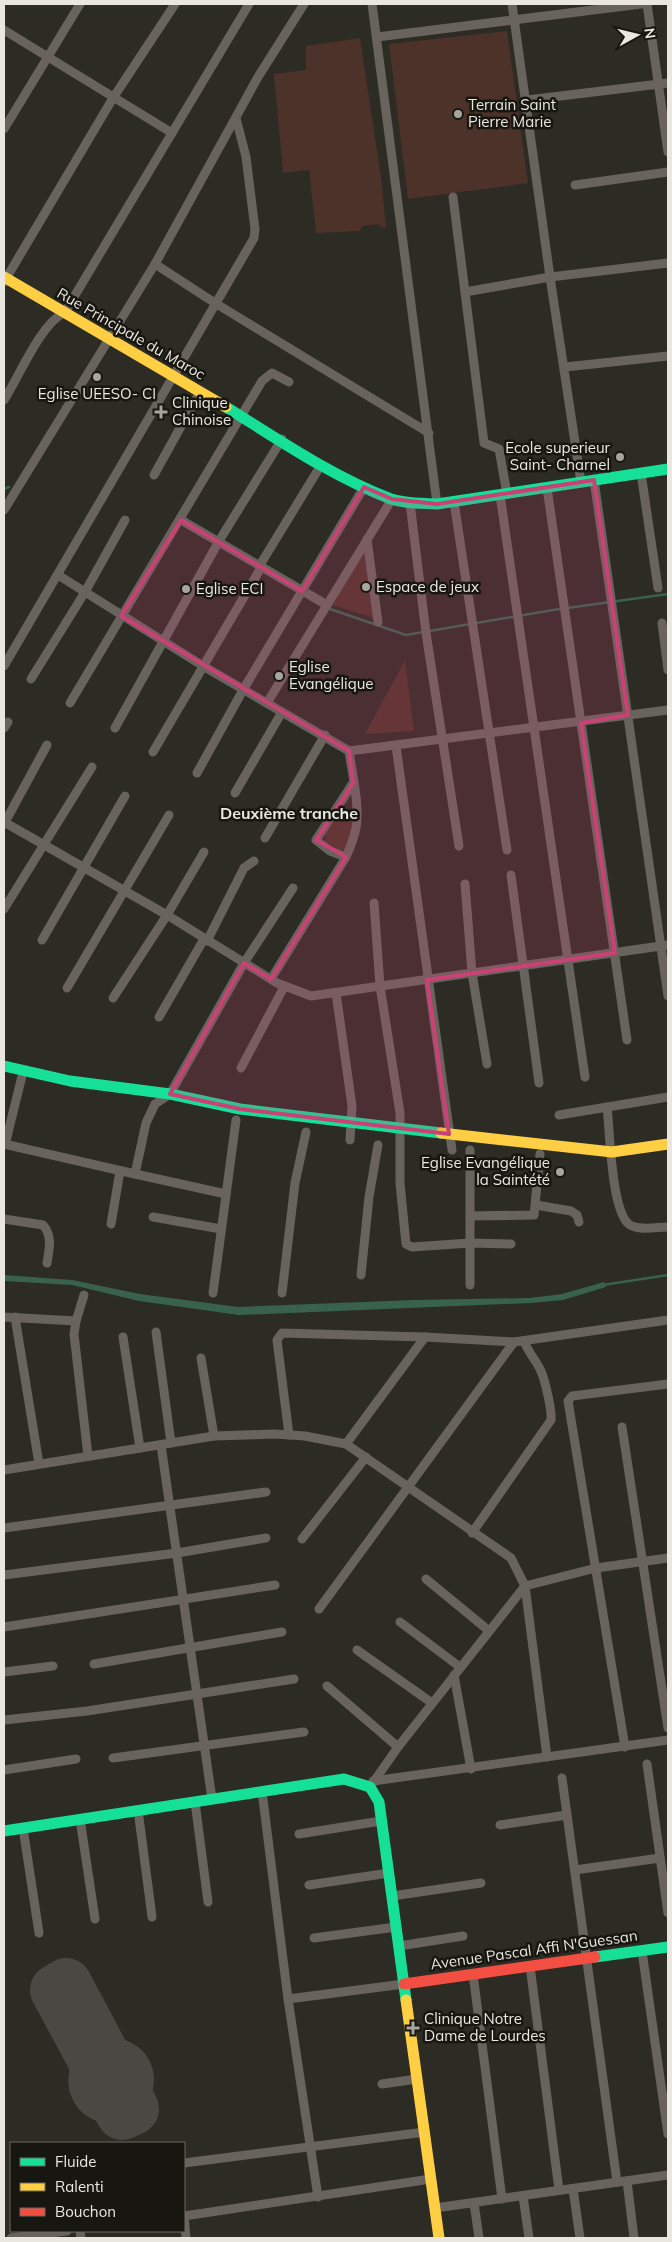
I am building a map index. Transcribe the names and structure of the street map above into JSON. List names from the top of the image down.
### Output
{
  "streets": {
    "street": ["Rue Principale du Maroc", "Avenue Pascal Affi N'Guessan"]
  },
  "districts": ["Deuxième tranche"],
  "places": {
    "other": [
      "Terrain Saint Pierre Marie",
      "Eglise UEESO- CI",
      "Ecole superieur Saint- Charnel",
      "Espace de jeux",
      "Eglise ECI",
      "Eglise Evangélique",
      "Eglise Evangélique la Saintété"
    ],
    "health": ["Clinique Chinoise", "Clinique Notre Dame de Lourdes"]
  },
  "legend": ["Fluide", "Ralenti", "Bouchon"],
  "north": "right"
}
